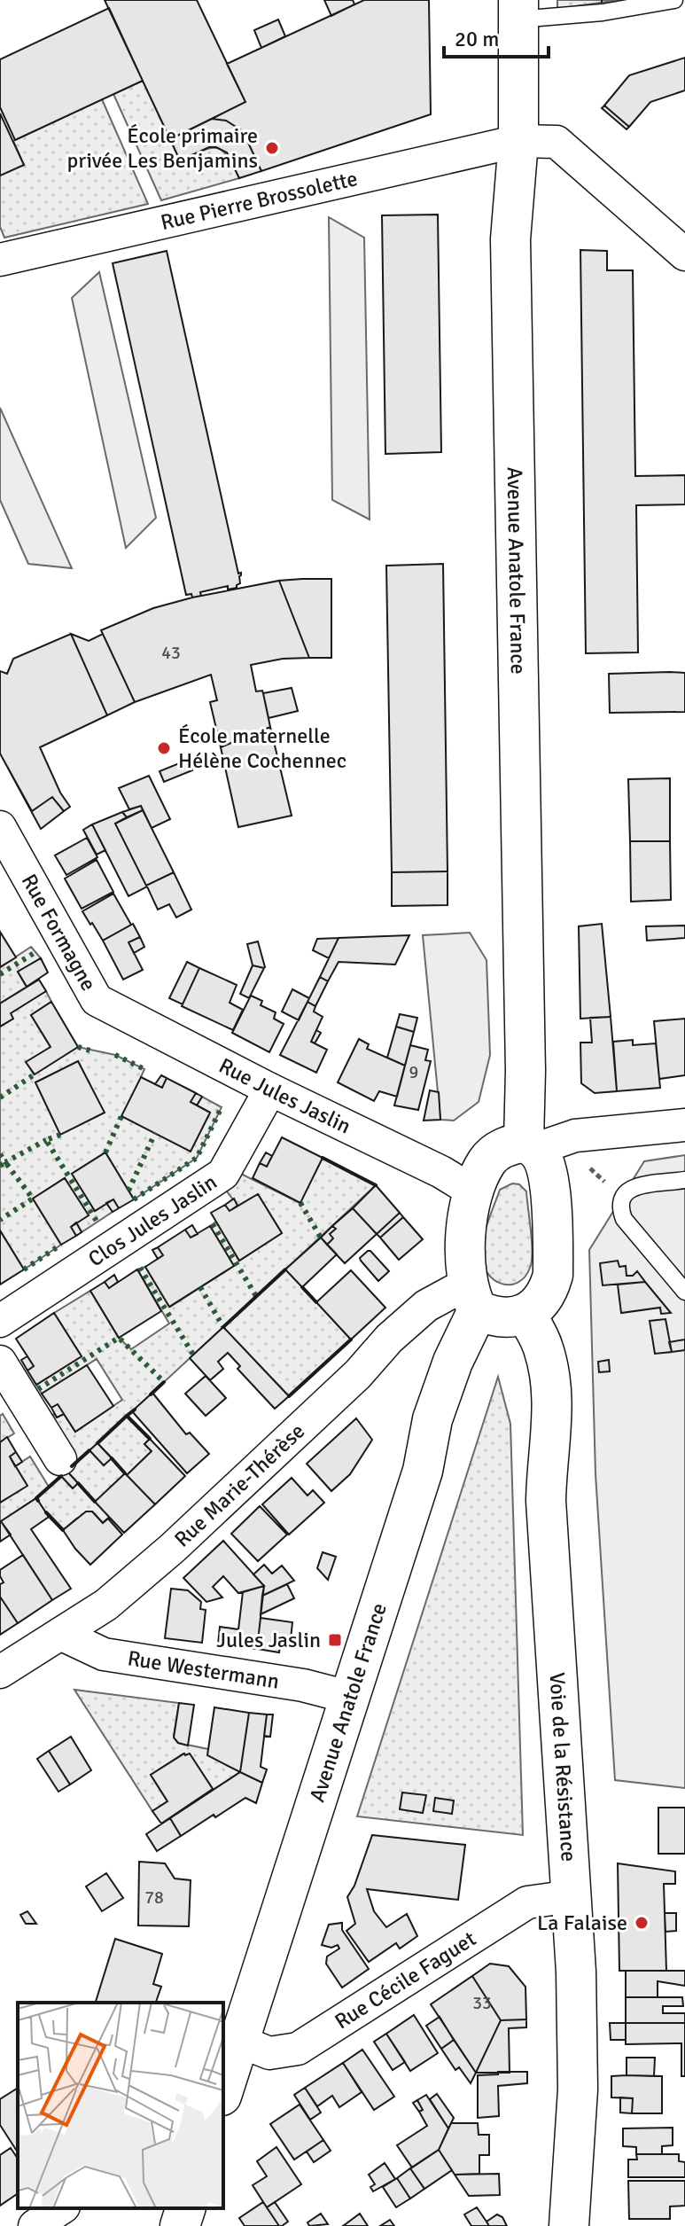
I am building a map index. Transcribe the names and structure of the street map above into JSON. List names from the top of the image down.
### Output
{
  "streets": {
    "street": [
      "Rue Pierre Brossolette",
      "Avenue Anatole France",
      "Rue Formagne",
      "Rue Jules Jaslin",
      "Clos Jules Jaslin",
      "Rue Marie-Thérèse",
      "Rue Westermann",
      "Voie de la Résistance",
      "Rue Cécile Faguet"
    ]
  },
  "crossings": [
    ["Rue Pierre Brossolette", "Avenue Anatole France"],
    ["Avenue Anatole France", "Rue Marie-Thérèse"],
    ["Avenue Anatole France", "Rue Westermann"],
    ["Avenue Anatole France", "Rue Cécile Faguet"],
    ["Rue Formagne", "Rue Jules Jaslin"],
    ["Rue Jules Jaslin", "Clos Jules Jaslin"],
    ["Rue Marie-Thérèse", "Rue Westermann"],
    ["Voie de la Résistance", "Rue Cécile Faguet"]
  ],
  "places": {
    "other": ["École primaire privée Les Benjamins", "École maternelle Hélène Cochennec", "La Falaise"],
    "transit": ["Jules Jaslin"]
  },
  "house_numbers": [
    "43",
    "9",
    "78",
    "33"
  ],
  "scale_bar": "20 m"
}
